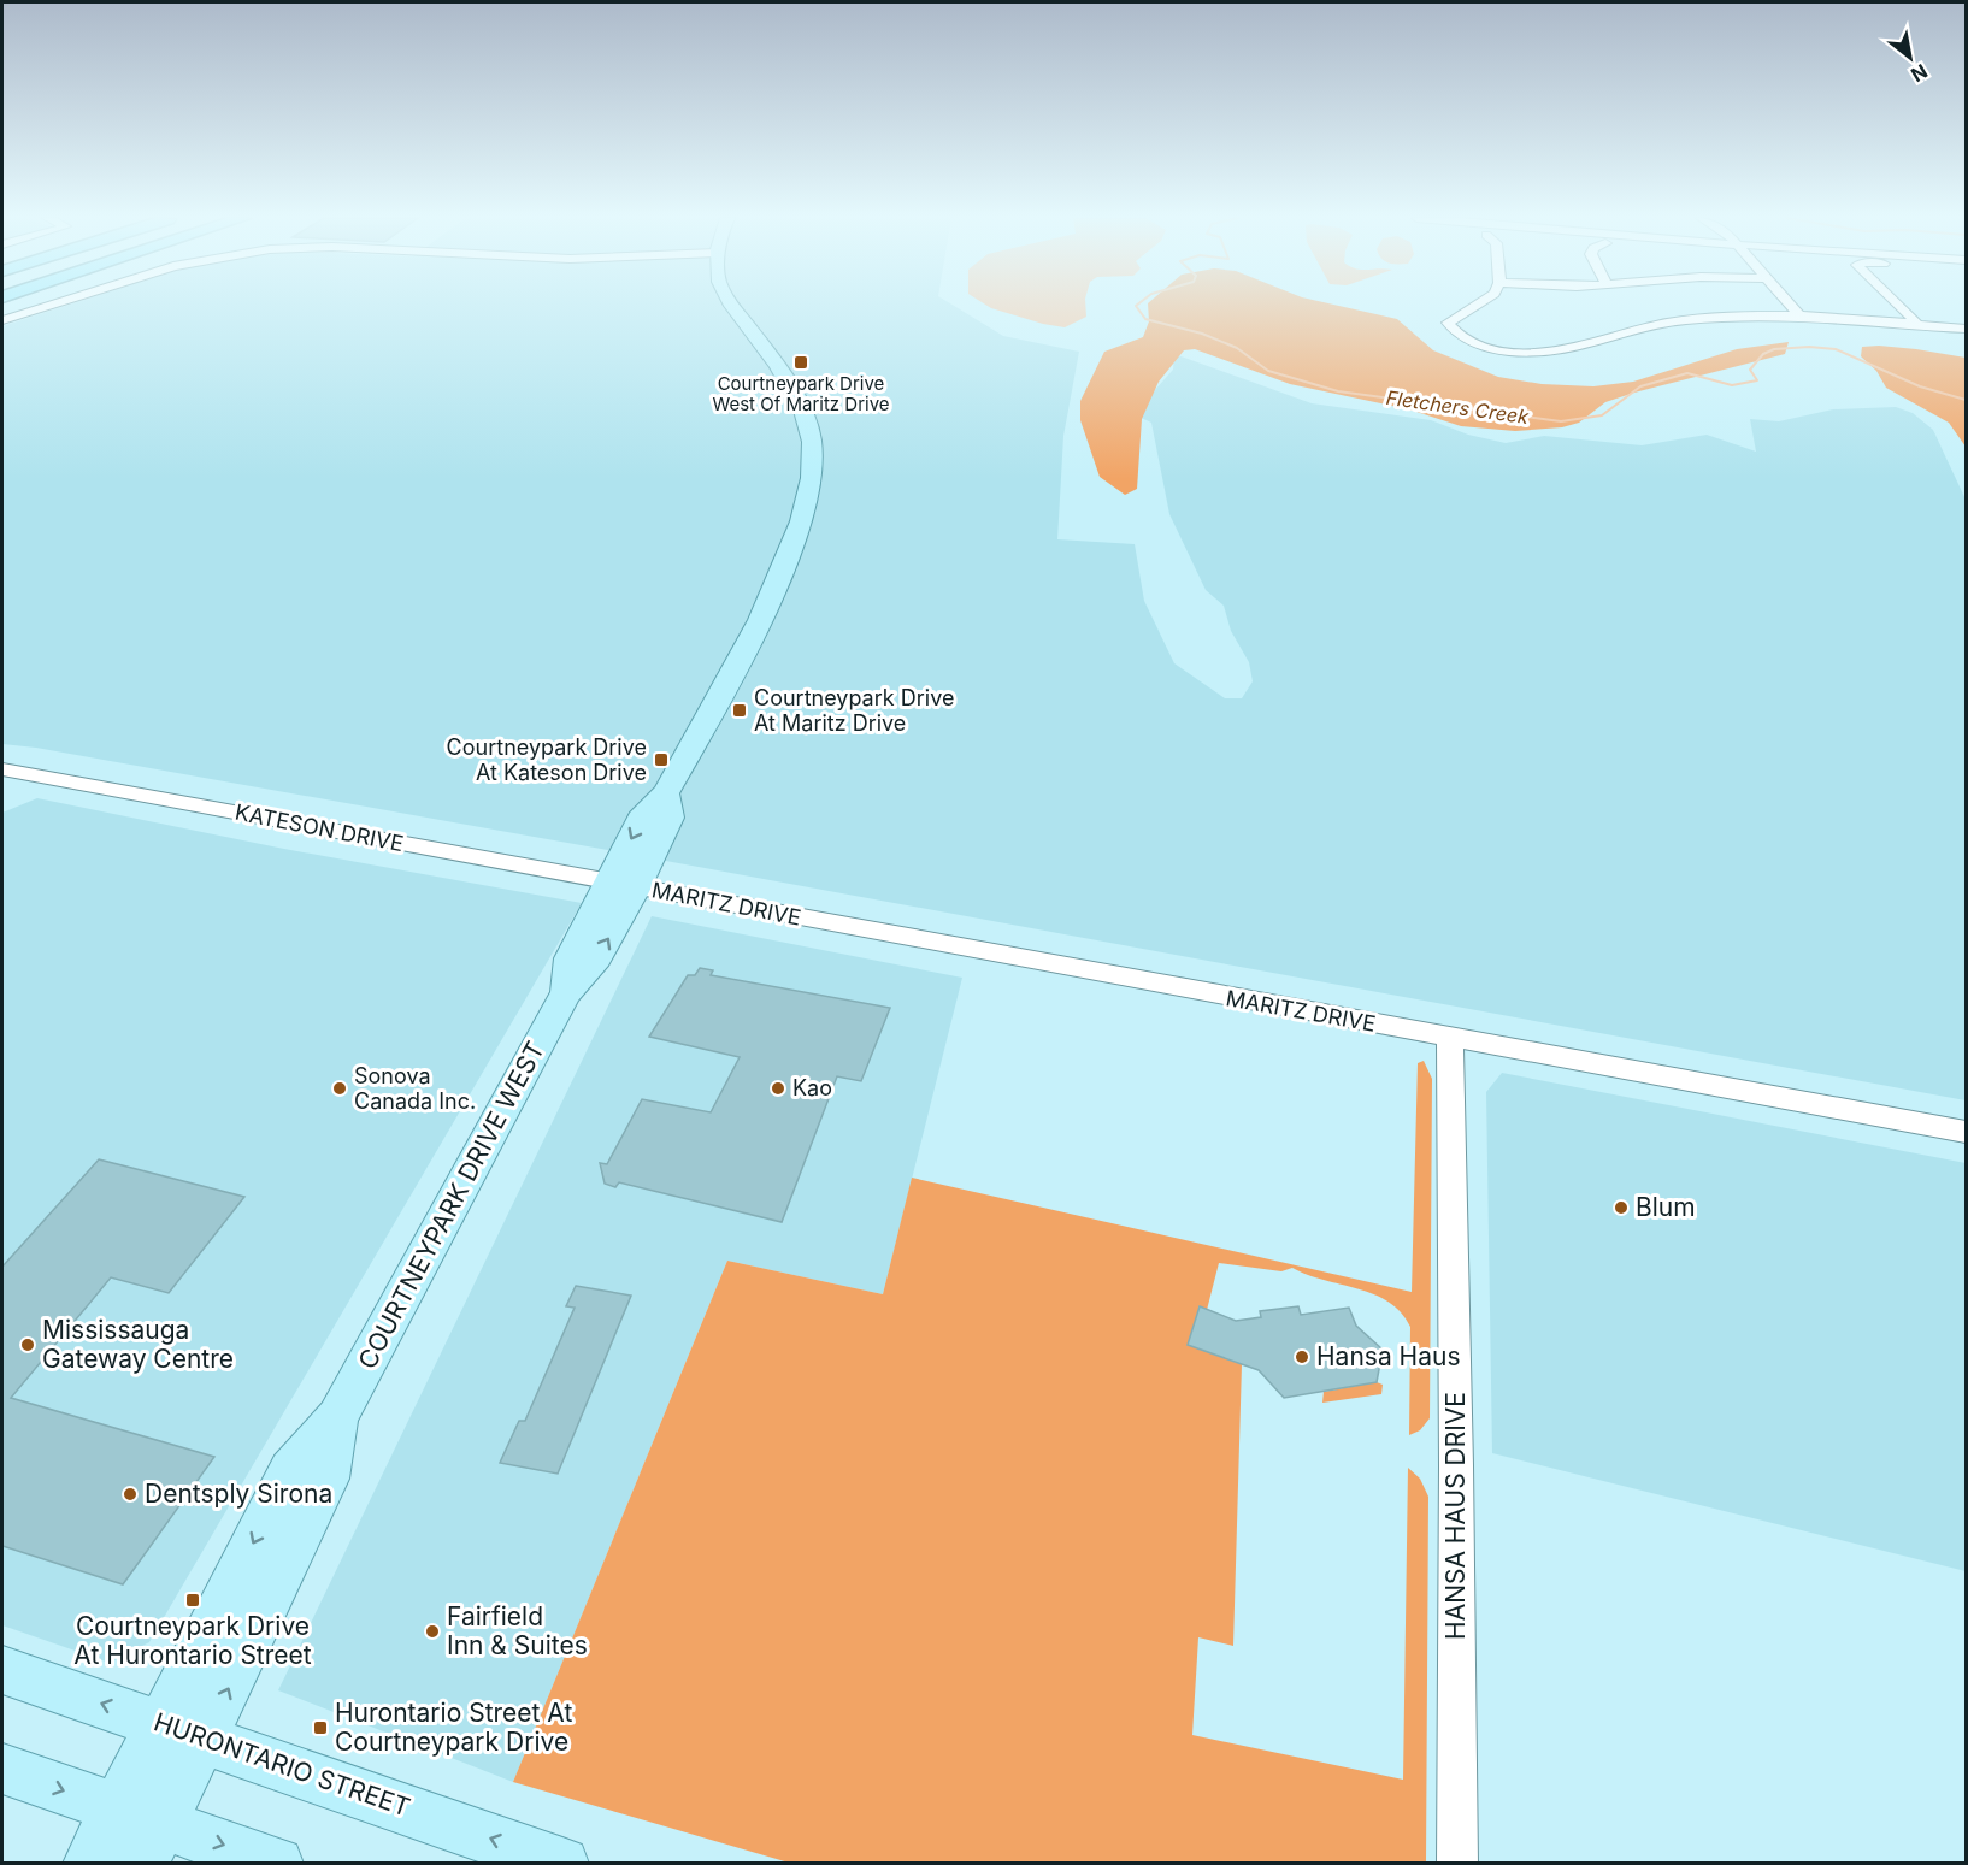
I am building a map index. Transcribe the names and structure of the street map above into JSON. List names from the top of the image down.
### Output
{
  "streets": {
    "main road": ["COURTNEYPARK DRIVE WEST", "HURONTARIO STREET"],
    "street": ["KATESON DRIVE", "MARITZ DRIVE", "HANSA HAUS DRIVE"]
  },
  "crossings": [
    ["KATESON DRIVE", "MARITZ DRIVE"],
    ["KATESON DRIVE", "COURTNEYPARK DRIVE WEST"],
    ["MARITZ DRIVE", "COURTNEYPARK DRIVE WEST"],
    ["MARITZ DRIVE", "HANSA HAUS DRIVE"],
    ["COURTNEYPARK DRIVE WEST", "HURONTARIO STREET"]
  ],
  "water": ["Fletchers Creek"],
  "places": {
    "transit": [
      "Courtneypark Drive West Of Maritz Drive",
      "Courtneypark Drive At Maritz Drive",
      "Courtneypark Drive At Kateson Drive",
      "Courtneypark Drive At Hurontario Street",
      "Hurontario Street At Courtneypark Drive"
    ],
    "other": [
      "Sonova Canada Inc.",
      "Kao",
      "Blum",
      "Mississauga Gateway Centre",
      "Hansa Haus",
      "Dentsply Sirona",
      "Fairfield Inn & Suites"
    ]
  },
  "north": "bottom right"
}
